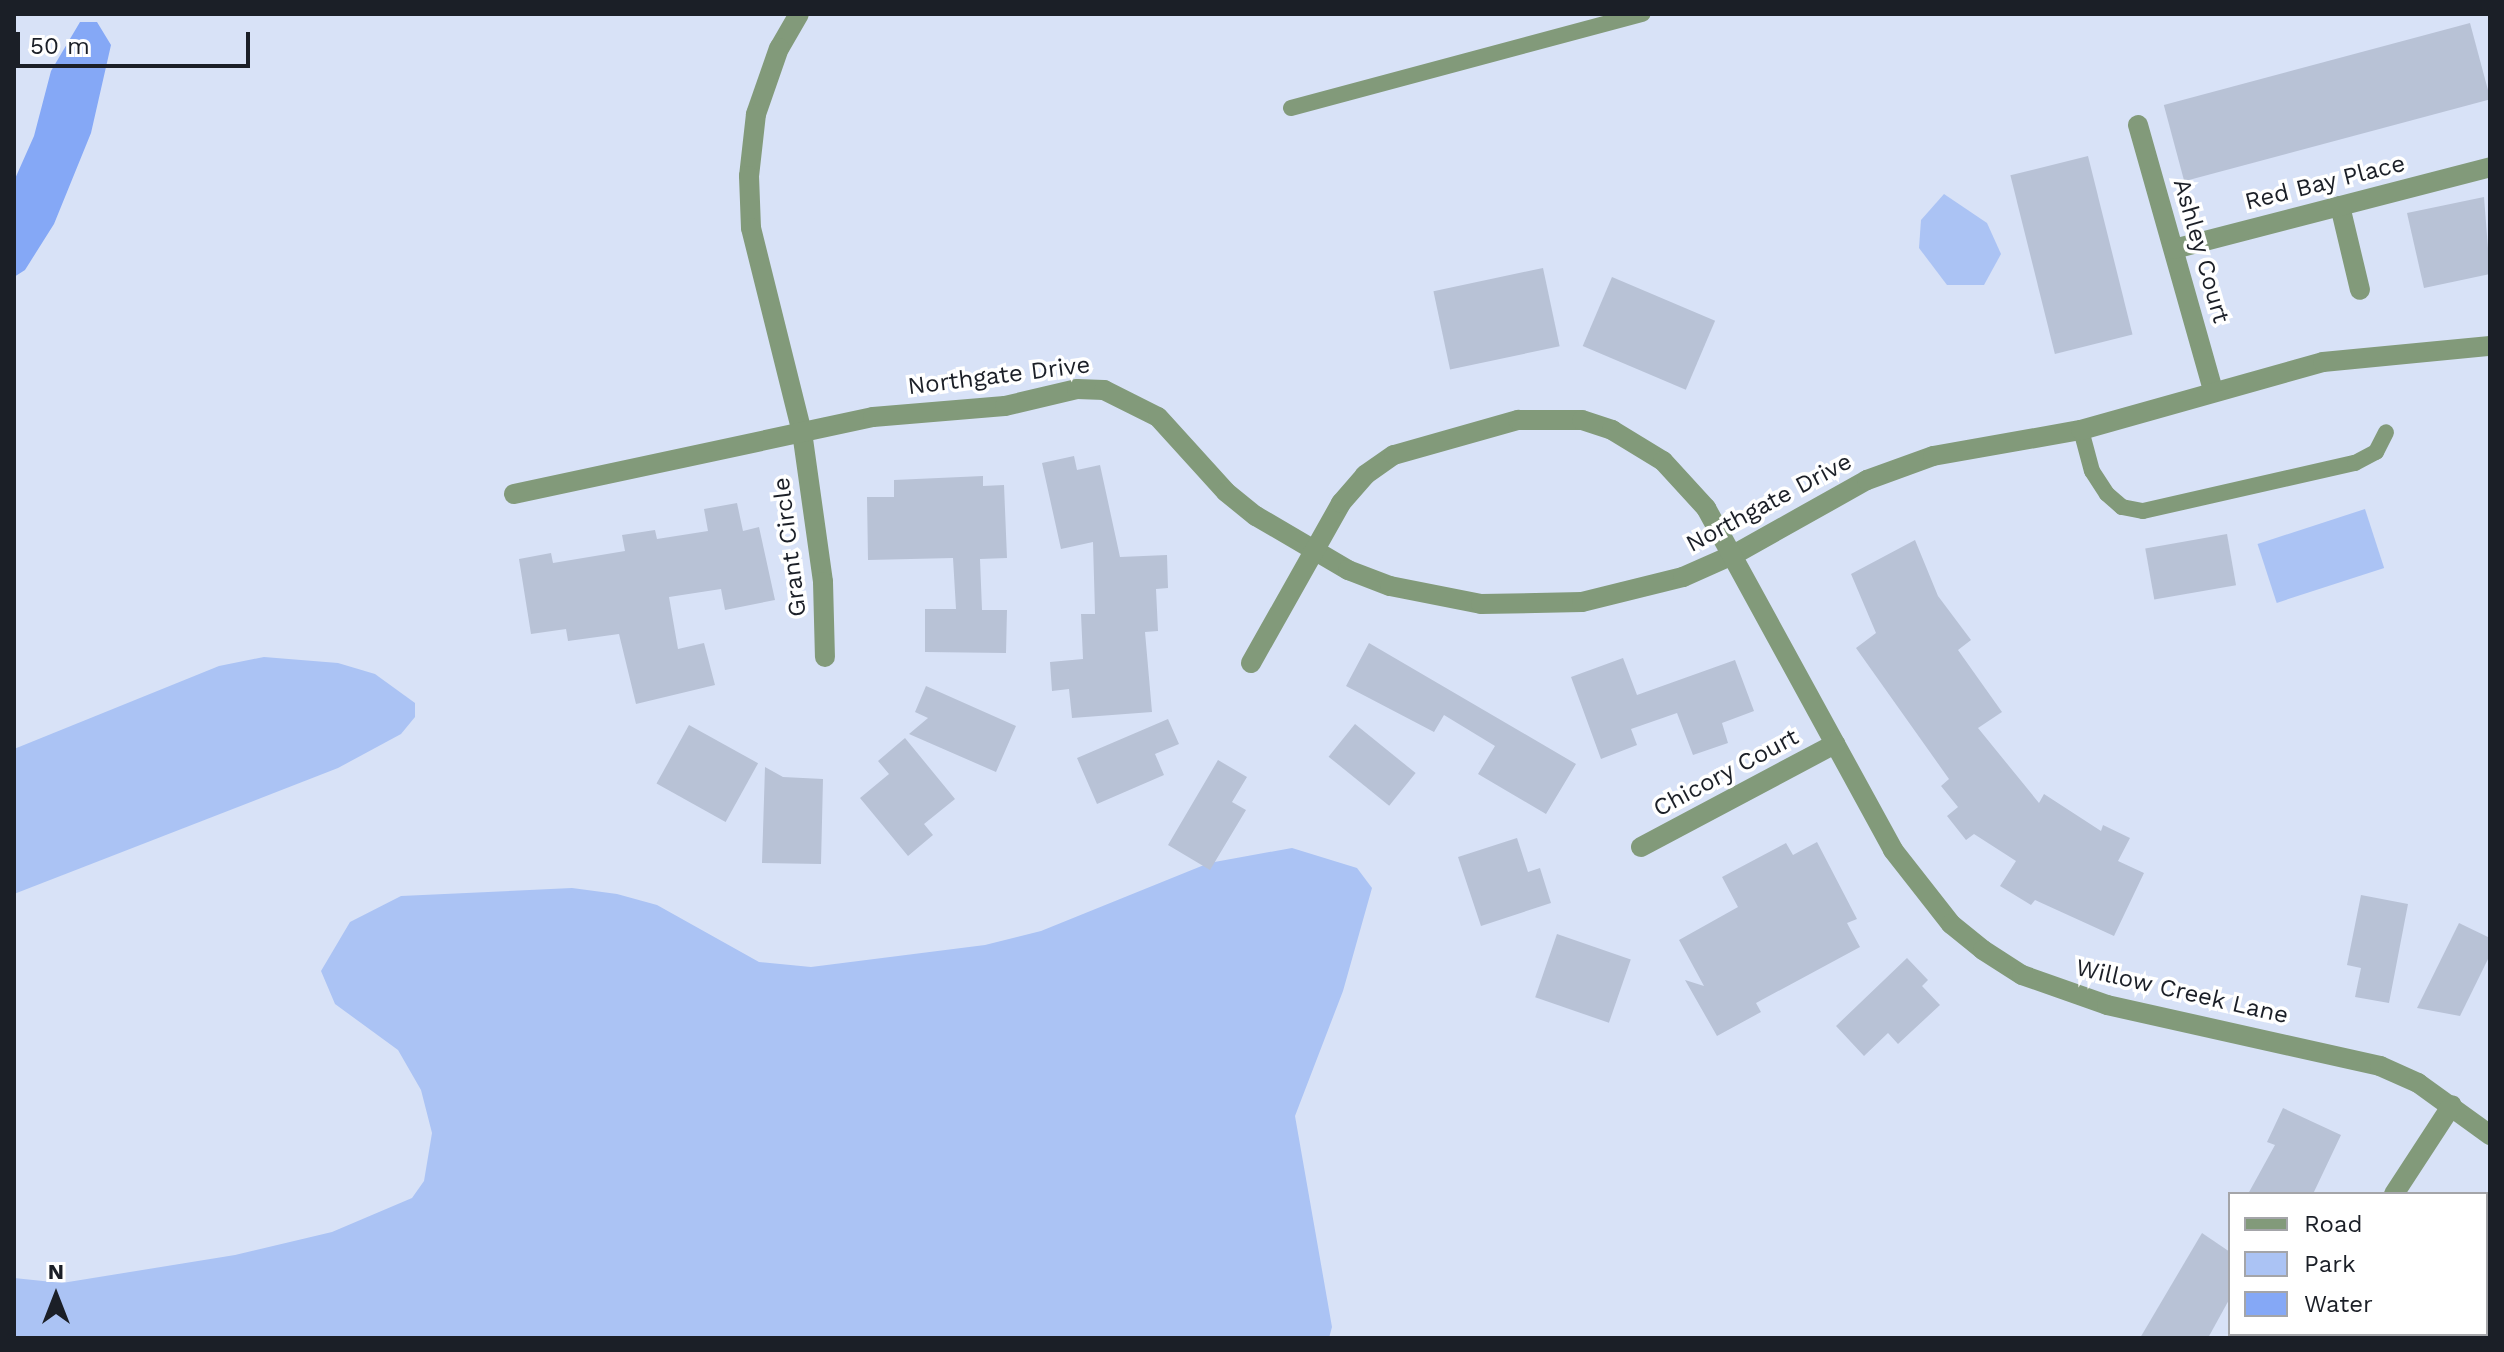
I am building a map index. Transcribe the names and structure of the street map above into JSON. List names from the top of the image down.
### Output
{
  "streets": {
    "street": [
      "Red Bay Place",
      "Ashley Court",
      "Northgate Drive",
      "Grant Circle",
      "Chicory Court",
      "Willow Creek Lane"
    ]
  },
  "crossings": [
    ["Red Bay Place", "Ashley Court"],
    ["Ashley Court", "Northgate Drive"],
    ["Northgate Drive", "Grant Circle"],
    ["Northgate Drive", "Willow Creek Lane"],
    ["Chicory Court", "Willow Creek Lane"]
  ],
  "legend": ["Road", "Park", "Water"],
  "scale_bar": "50 m",
  "north": "top"
}
